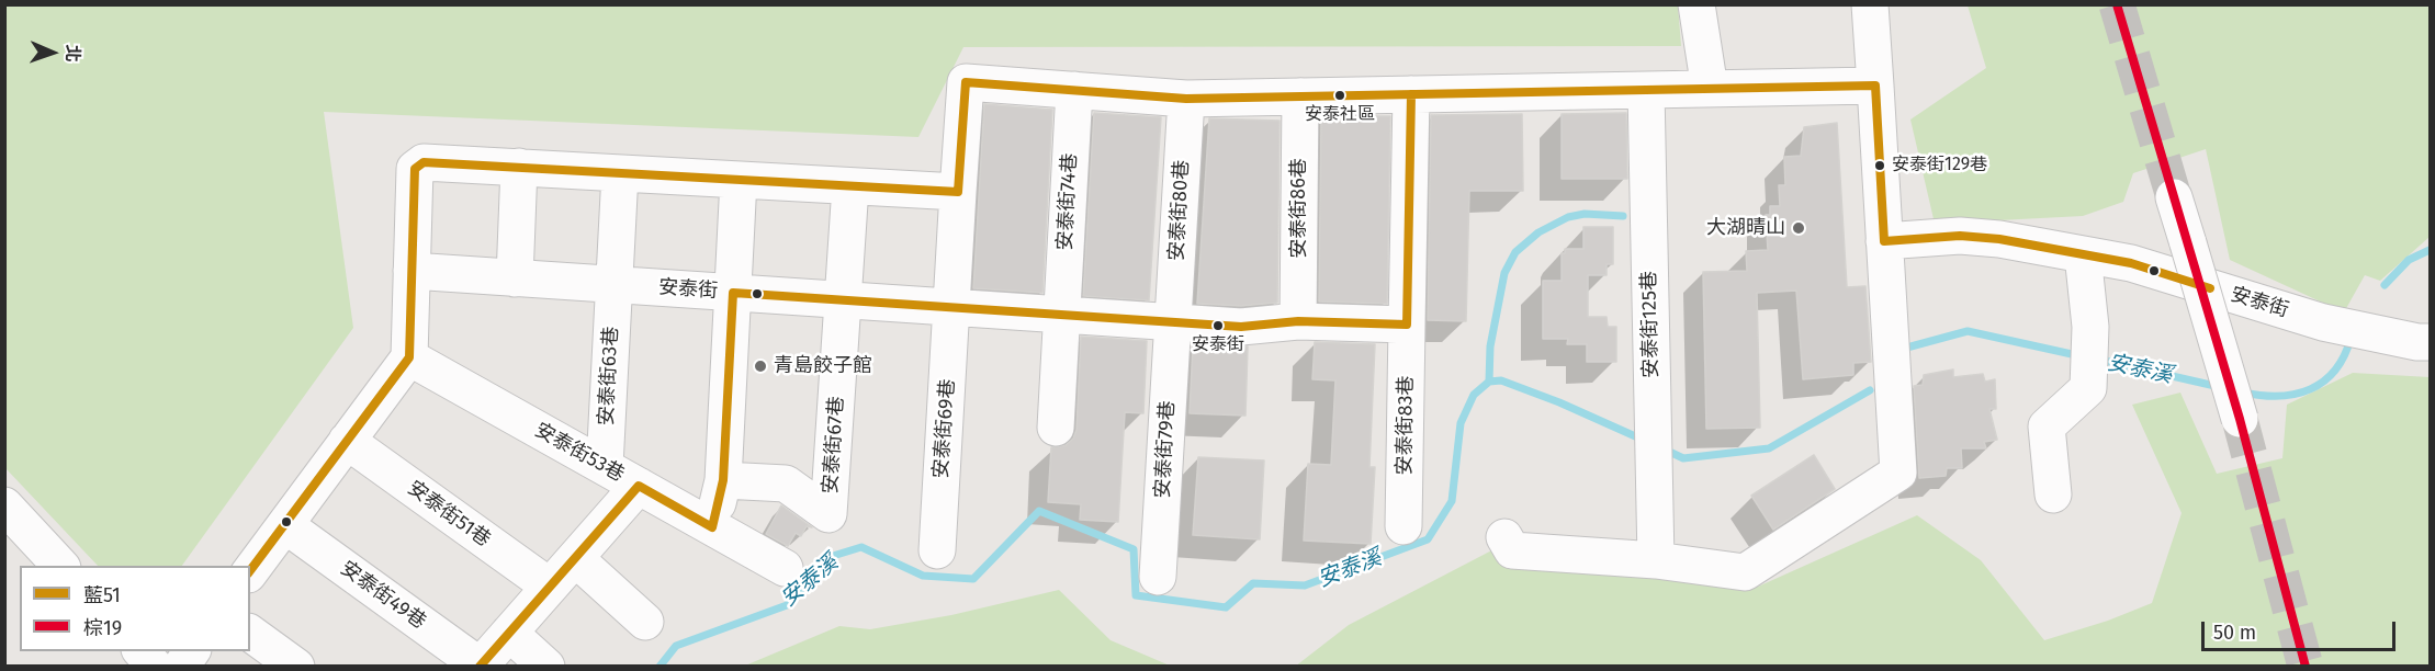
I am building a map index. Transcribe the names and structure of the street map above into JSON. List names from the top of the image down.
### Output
{
  "streets": {
    "street": [
      "安泰街74巷",
      "安泰街86巷",
      "安泰街80巷",
      "安泰街",
      "安泰街125巷",
      "安泰街63巷",
      "安泰街83巷",
      "安泰街69巷",
      "安泰街67巷",
      "安泰街79巷",
      "安泰街53巷",
      "安泰街51巷",
      "安泰街49巷"
    ]
  },
  "crossings": [
    ["安泰街74巷", "安泰街"],
    ["安泰街86巷", "安泰街"],
    ["安泰街80巷", "安泰街"],
    ["安泰街80巷", "安泰街79巷"],
    ["安泰街", "安泰街63巷"],
    ["安泰街", "安泰街83巷"],
    ["安泰街", "安泰街69巷"],
    ["安泰街", "安泰街67巷"],
    ["安泰街", "安泰街79巷"],
    ["安泰街63巷", "安泰街53巷"]
  ],
  "water": ["安泰溪"],
  "places": [
    "安泰社區",
    "安泰街129巷",
    "大湖晴山",
    "安泰街",
    "青島餃子館"
  ],
  "lines": ["transit line 棕19", "transit line 藍51"],
  "legend": ["藍51", "棕19"],
  "scale_bar": "50 m",
  "north": "right"
}
